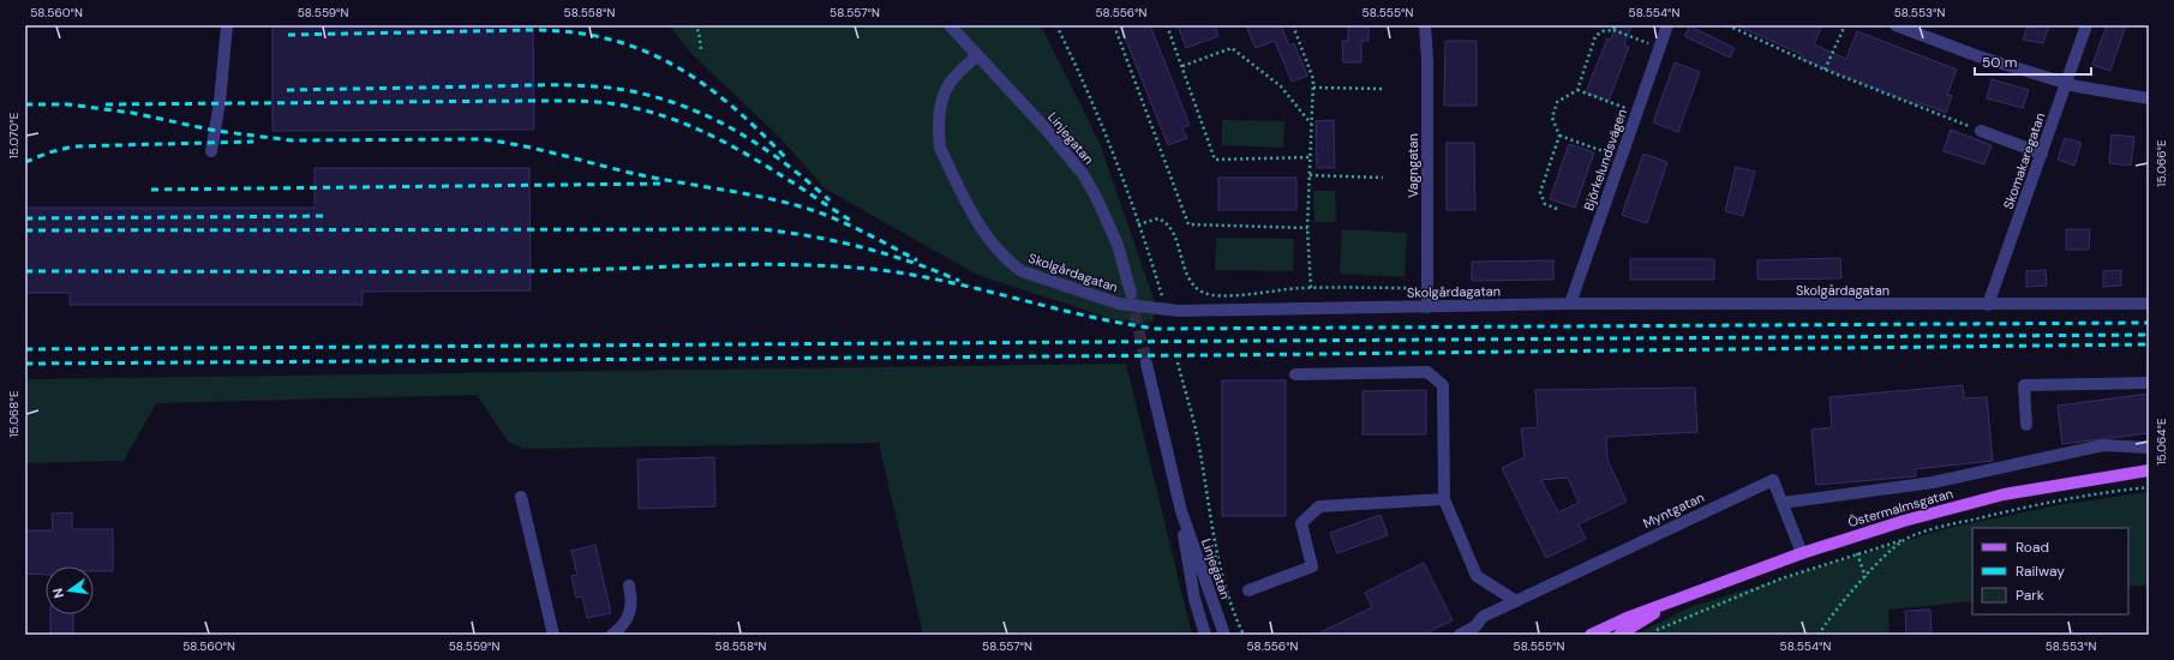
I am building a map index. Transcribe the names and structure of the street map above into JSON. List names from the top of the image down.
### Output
{
  "streets": {
    "main road": ["Östermalmsgatan"],
    "street": [
      "Linjegatan",
      "Björkelundsvägen",
      "Skomakaregatan",
      "Vagngatan",
      "Skolgårdagatan",
      "Myntgatan"
    ]
  },
  "crossings": [
    ["Linjegatan", "Skolgårdagatan"],
    ["Björkelundsvägen", "Skolgårdagatan"],
    ["Skomakaregatan", "Skolgårdagatan"],
    ["Vagngatan", "Skolgårdagatan"],
    ["Östermalmsgatan", "Myntgatan"]
  ],
  "legend": ["Road", "Railway", "Park"],
  "scale_bar": "50 m",
  "north": "left",
  "coordinates": [
    "58.560°N",
    "58.559°N",
    "58.558°N",
    "58.557°N",
    "58.556°N",
    "58.555°N",
    "58.554°N",
    "58.553°N",
    "15.070°E",
    "15.066°E",
    "15.068°E",
    "15.064°E"
  ]
}
